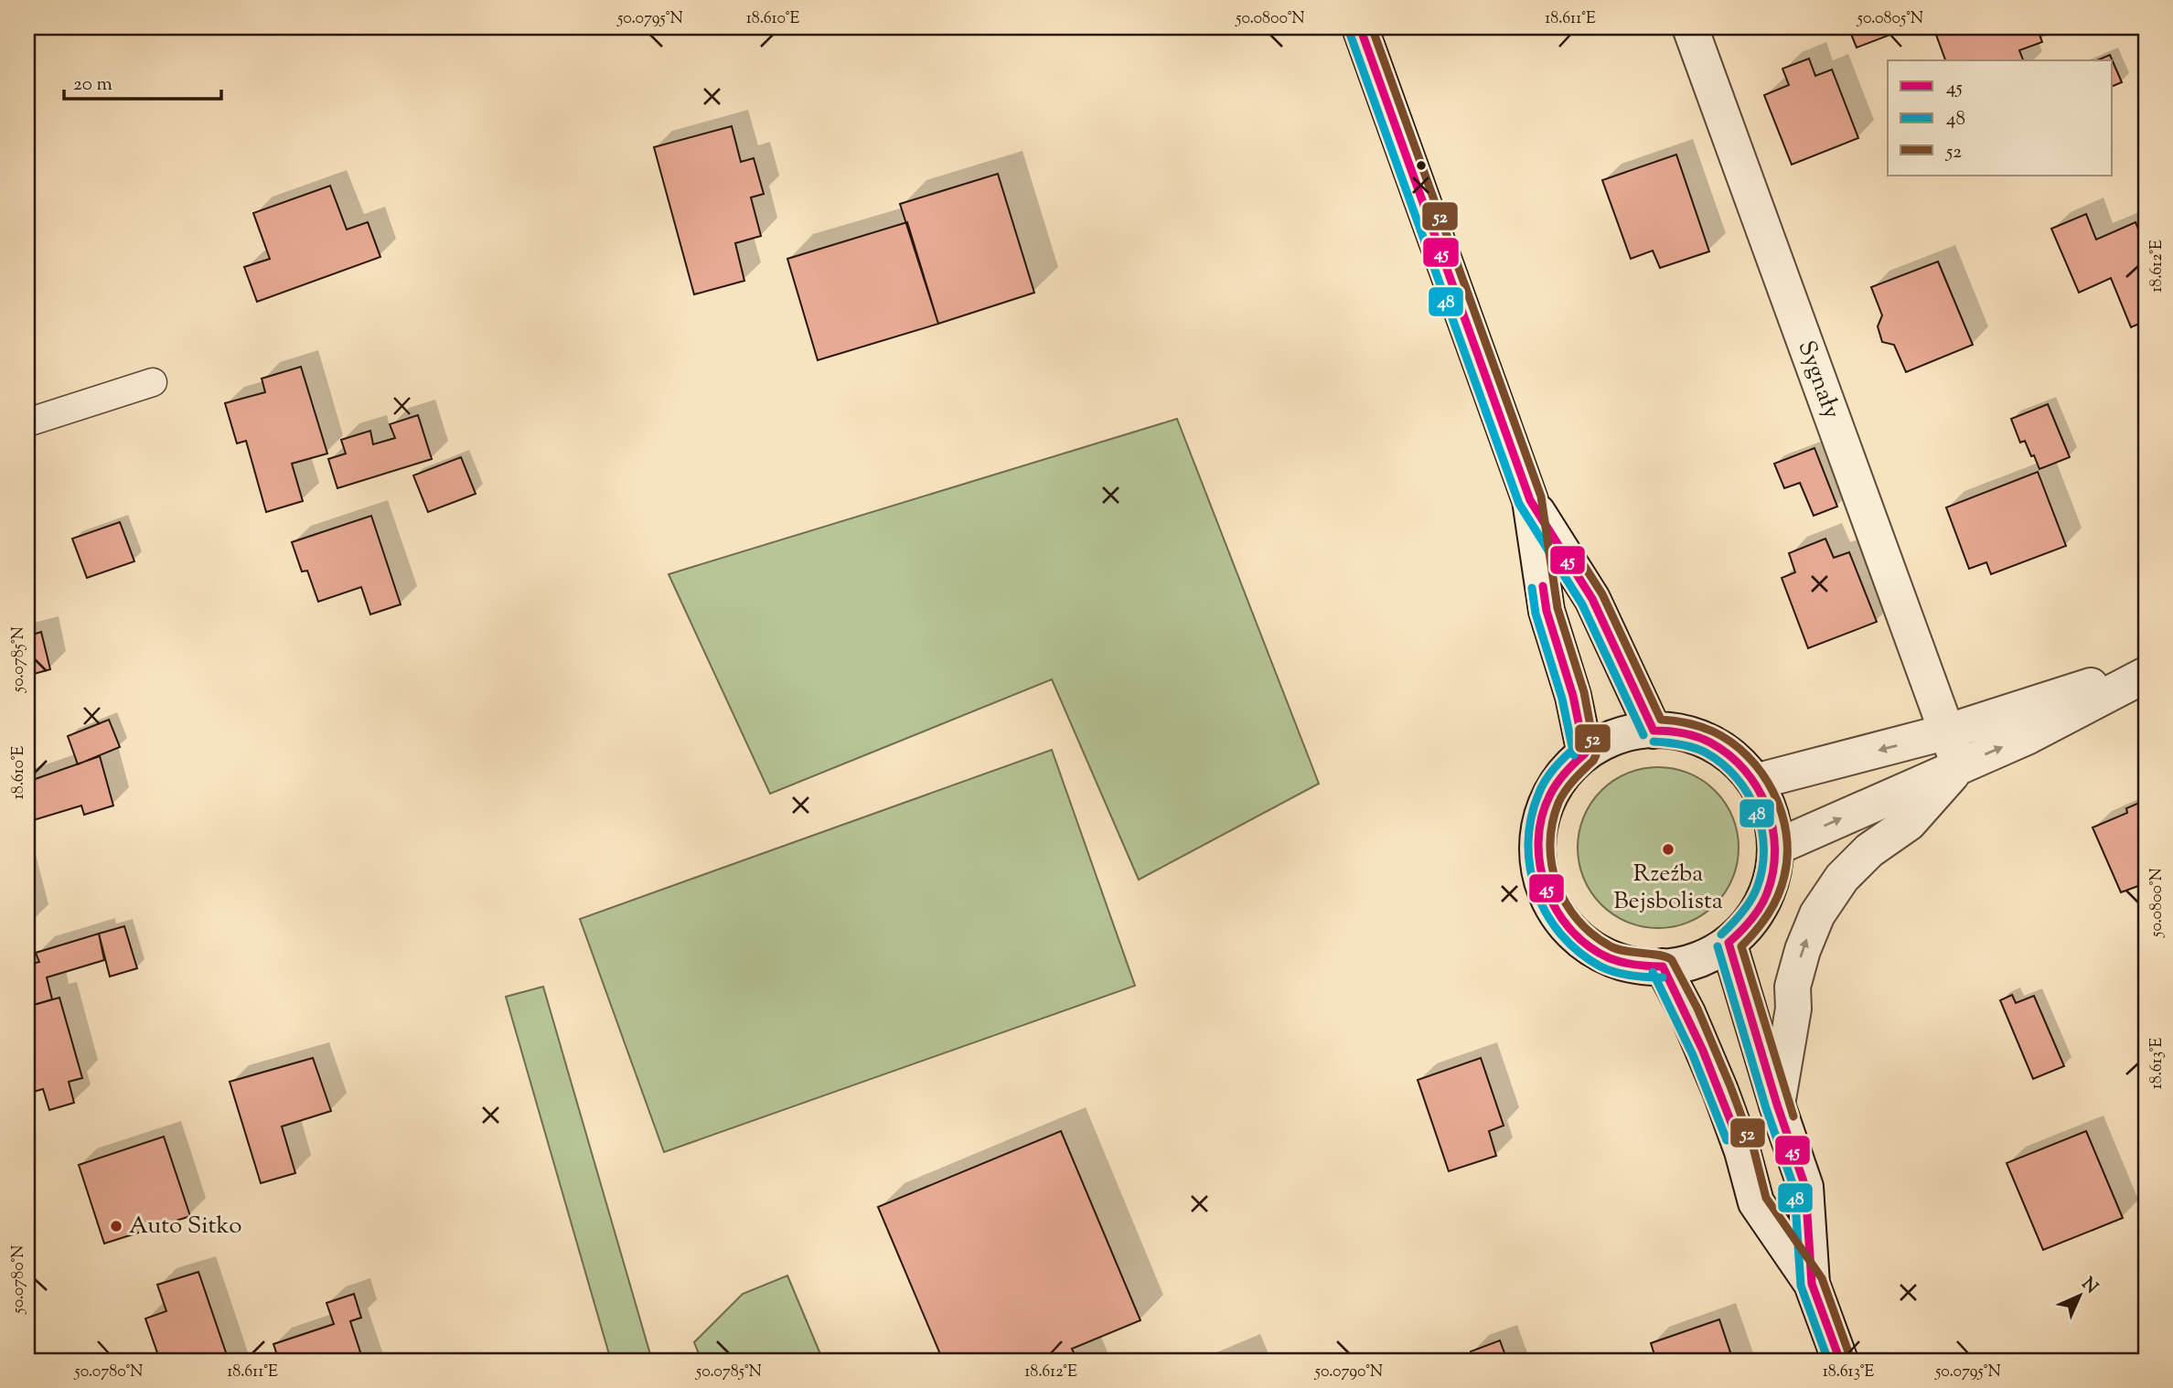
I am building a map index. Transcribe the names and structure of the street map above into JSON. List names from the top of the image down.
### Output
{
  "streets": {
    "main road": ["Sygnały"]
  },
  "places": ["Rzeźba Bejsbolista", "Auto Sitko"],
  "lines": ["transit line 45", "transit line 52", "transit line 48"],
  "legend": ["45", "48", "52"],
  "scale_bar": "20 m",
  "north": "top right",
  "coordinates": [
    "50.0795°N",
    "18.610°E",
    "50.0800°N",
    "18.611°E",
    "50.0805°N",
    "18.612°E",
    "50.0785°N",
    "18.613°E",
    "50.0780°N",
    "50.0790°N"
  ]
}
